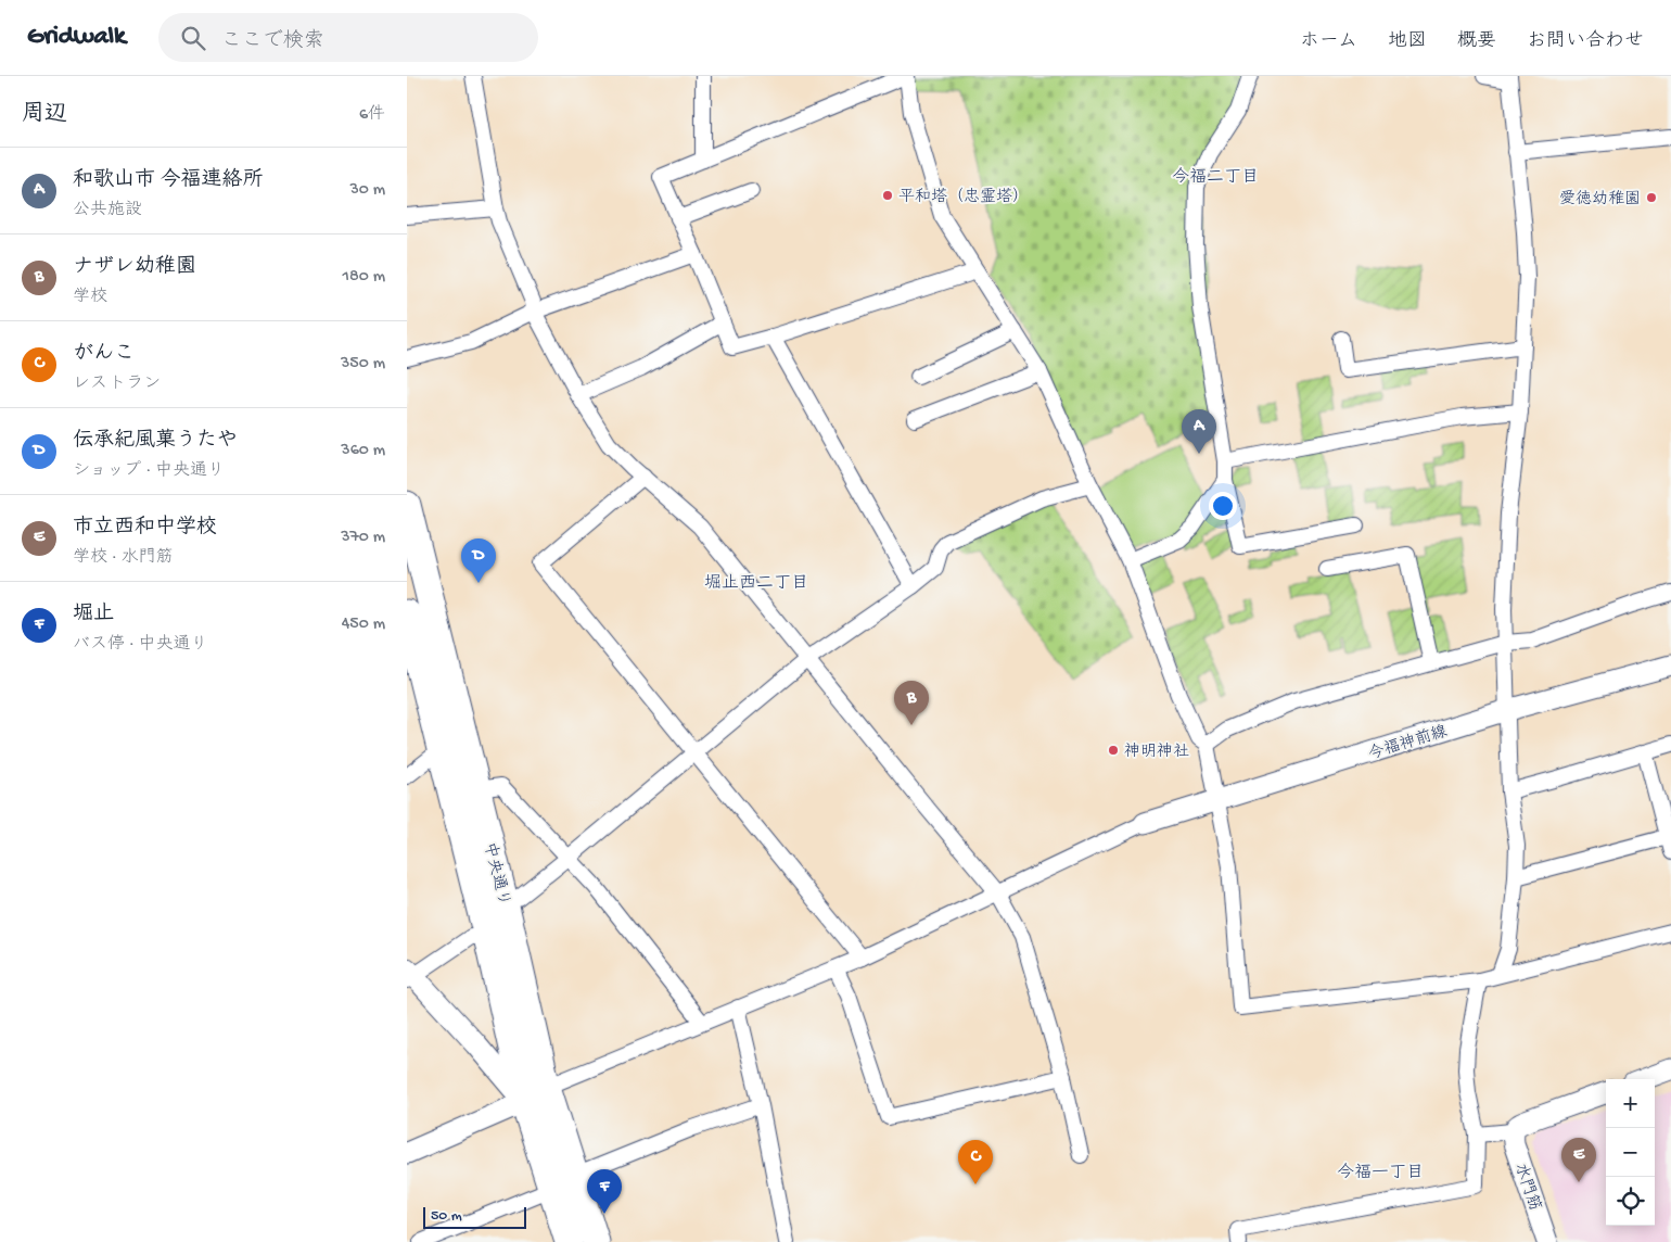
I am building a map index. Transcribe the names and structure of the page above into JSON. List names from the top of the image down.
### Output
{
  "streets": {
    "highway": ["中央通り"],
    "street": ["今福神前線", "水門筋"]
  },
  "districts": ["今福二丁目", "堀止西二丁目", "今福一丁目"],
  "places": ["平和塔（忠霊塔）", "愛徳幼稚園", "神明神社"],
  "scale_bar": "50 m",
  "page": {
    "header": "Gridwalk",
    "search": "ここで検索",
    "nav": [
      "ホーム",
      "地図",
      "概要",
      "お問い合わせ"
    ],
    "heading": ["周辺", "6件"],
    "list": [
      {
        "mark": "A",
        "name": "和歌山市 今福連絡所",
        "note": "公共施設",
        "value": "30 m"
      },
      {
        "mark": "B",
        "name": "ナザレ幼稚園",
        "note": "学校",
        "value": "180 m"
      },
      {
        "mark": "C",
        "name": "がんこ",
        "note": "レストラン",
        "value": "350 m"
      },
      {
        "mark": "D",
        "name": "伝承紀風菓うたや",
        "note": "ショップ · 中央通り",
        "value": "360 m"
      },
      {
        "mark": "E",
        "name": "市立西和中学校",
        "note": "学校 · 水門筋",
        "value": "370 m"
      },
      {
        "mark": "F",
        "name": "堀止",
        "note": "バス停 · 中央通り",
        "value": "450 m"
      }
    ],
    "pins": [
      "A",
      "D",
      "B",
      "E",
      "C",
      "F"
    ],
    "map_buttons": ["+", "−"],
    "scale": "50 m"
  }
}
